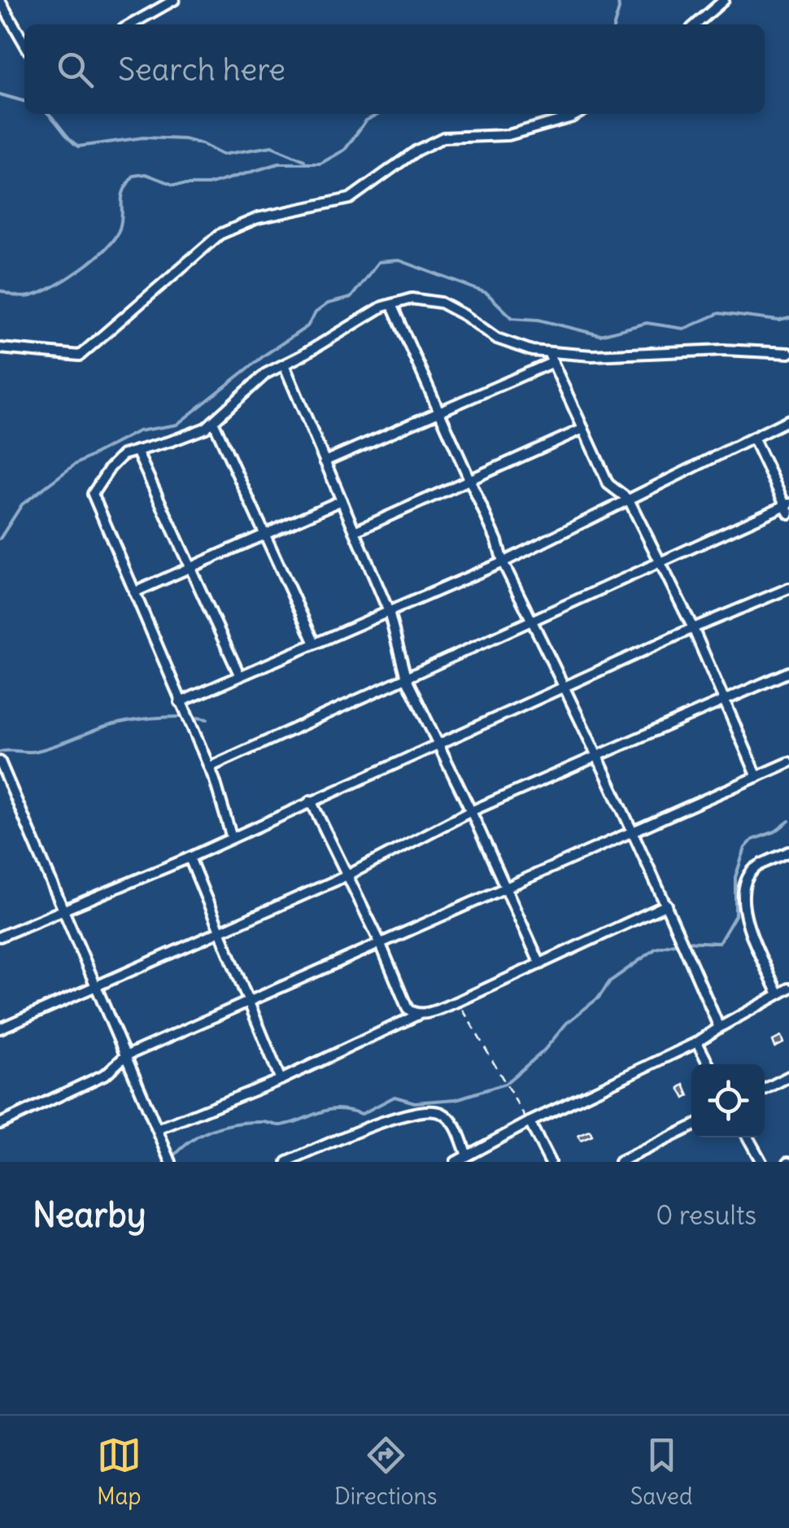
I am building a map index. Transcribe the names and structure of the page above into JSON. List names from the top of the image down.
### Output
{
  "page": {
    "search": "Search here",
    "heading": ["Nearby", "0 results"],
    "nav": ["Map", "Directions", "Saved"]
  }
}
